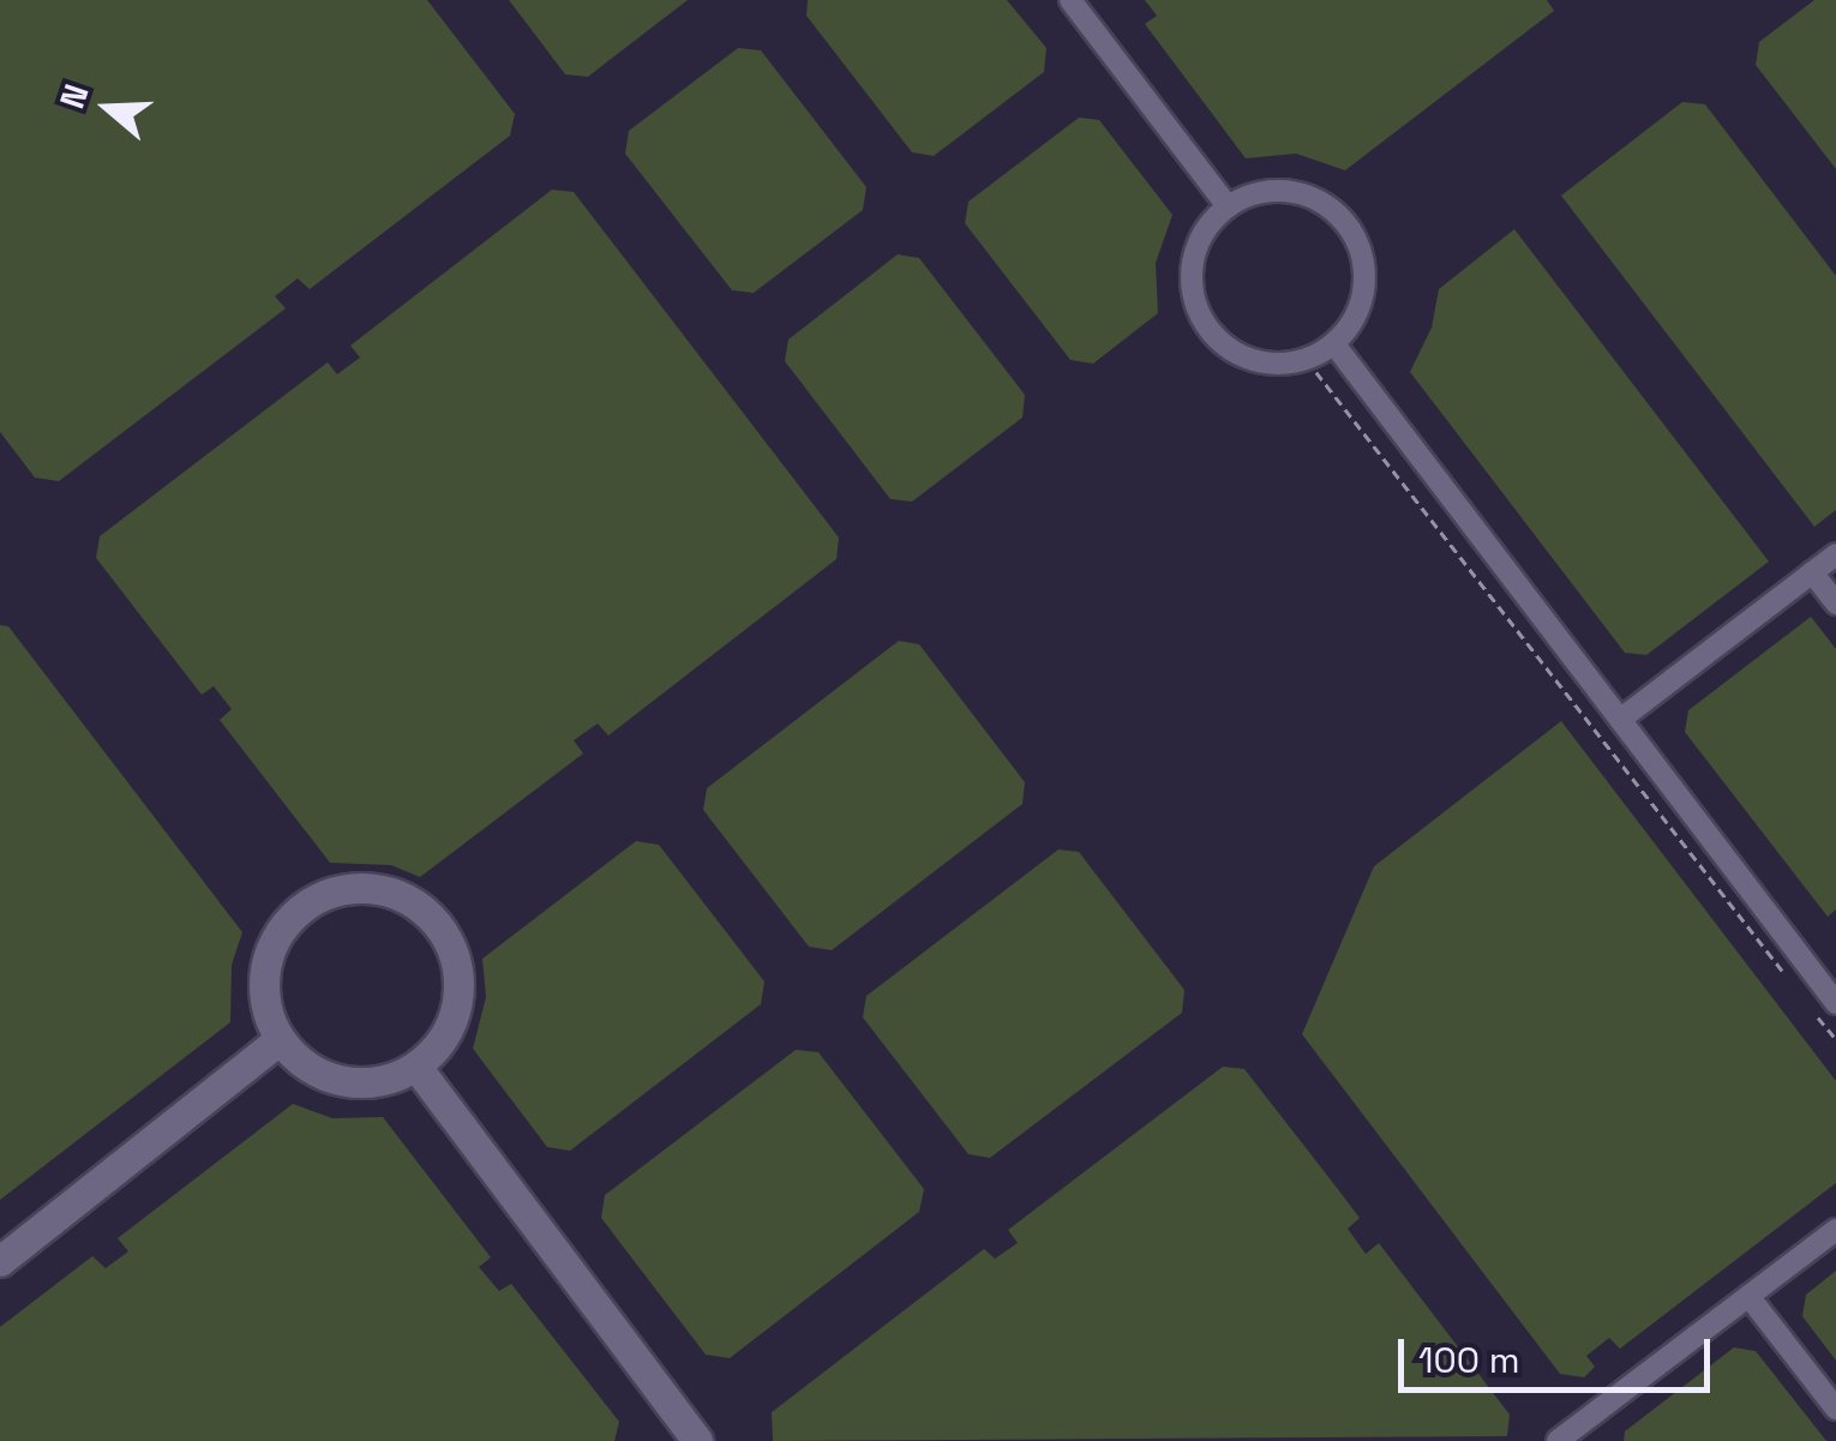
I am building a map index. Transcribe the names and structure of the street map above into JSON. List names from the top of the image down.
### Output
{
  "scale_bar": "100 m",
  "north": "left"
}
